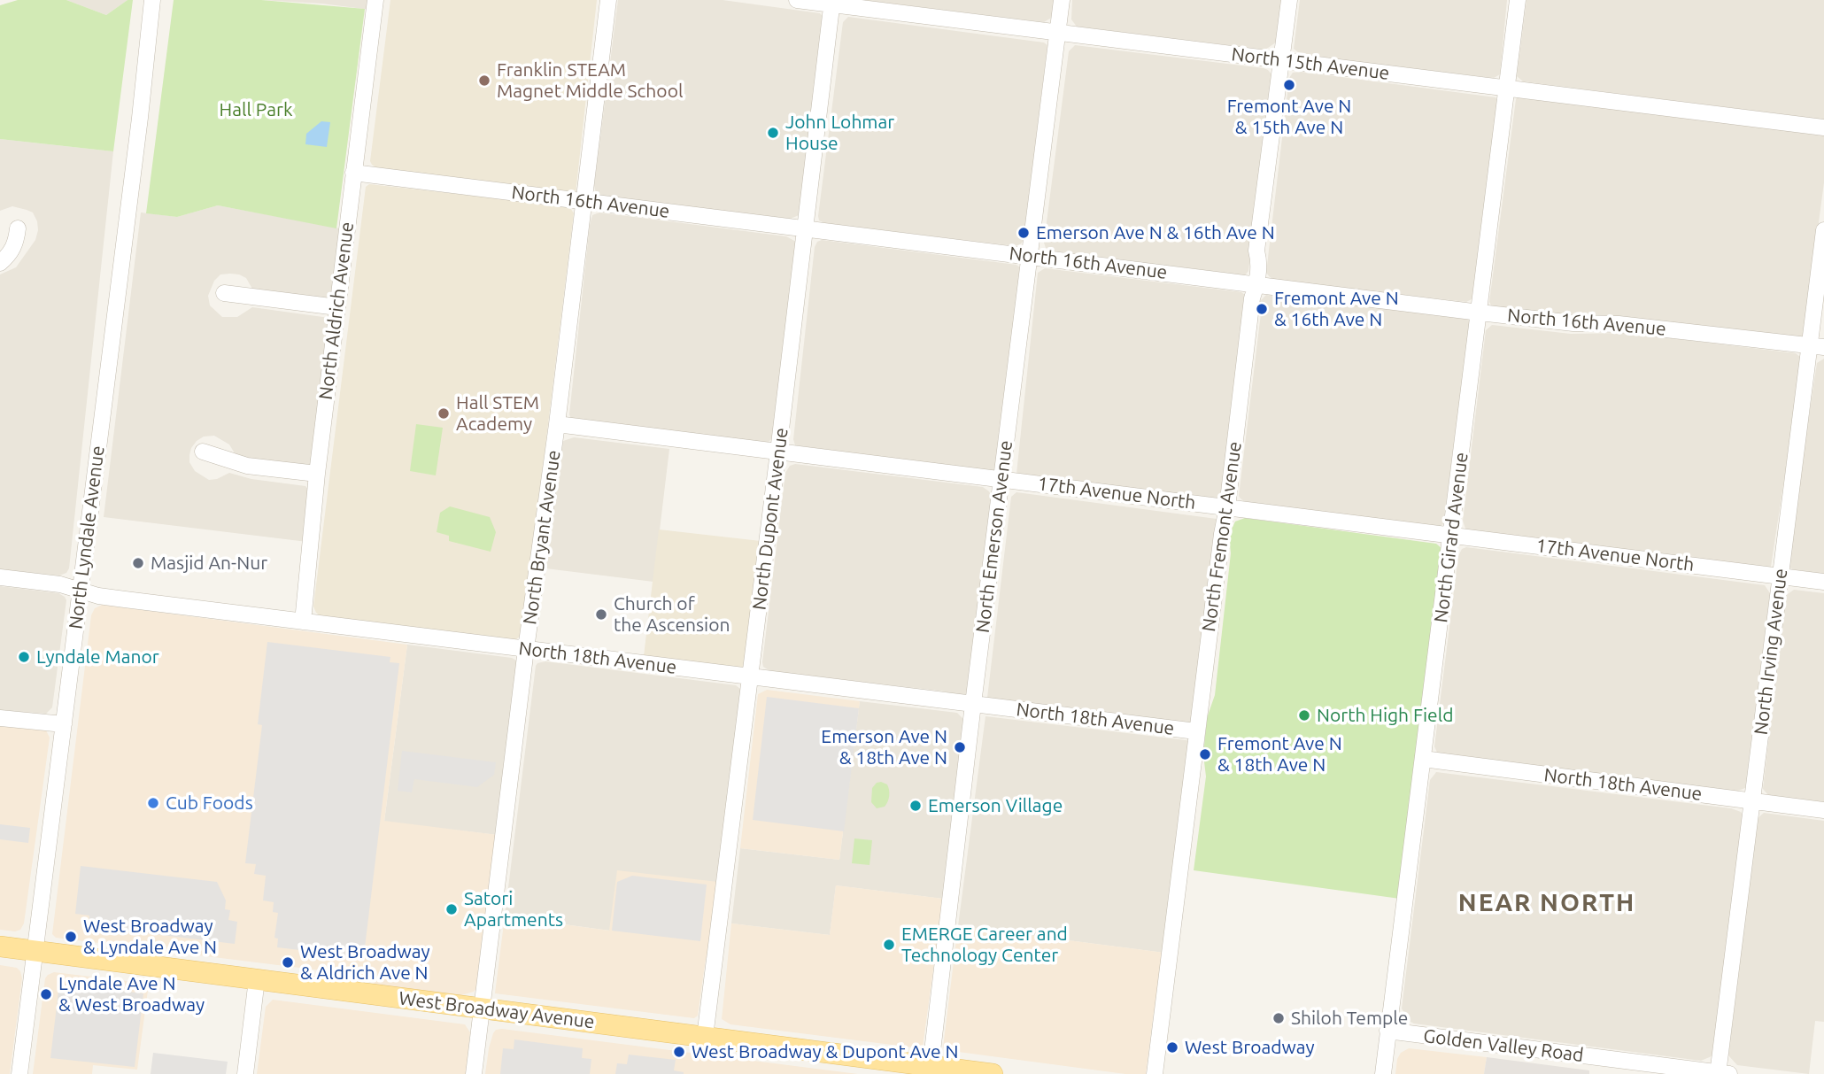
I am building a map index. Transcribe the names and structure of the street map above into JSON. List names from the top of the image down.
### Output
{
  "streets": {
    "main road": ["West Broadway Avenue"],
    "street": [
      "North 15th Avenue",
      "North 16th Avenue",
      "North Aldrich Avenue",
      "17th Avenue North",
      "North Dupont Avenue",
      "North Emerson Avenue",
      "North Fremont Avenue",
      "North Lyndale Avenue",
      "North Bryant Avenue",
      "North Girard Avenue",
      "North Irving Avenue",
      "North 18th Avenue",
      "Golden Valley Road"
    ]
  },
  "crossings": [
    ["North 15th Avenue", "North Dupont Avenue"],
    ["North 15th Avenue", "North Emerson Avenue"],
    ["North 15th Avenue", "North Fremont Avenue"],
    ["North 15th Avenue", "North Girard Avenue"],
    ["North 16th Avenue", "North Aldrich Avenue"],
    ["North 16th Avenue", "North Dupont Avenue"],
    ["North 16th Avenue", "North Emerson Avenue"],
    ["North 16th Avenue", "North Fremont Avenue"],
    ["North 16th Avenue", "North Bryant Avenue"],
    ["North 16th Avenue", "North Girard Avenue"],
    ["North 16th Avenue", "North Irving Avenue"],
    ["North Aldrich Avenue", "North 18th Avenue"],
    ["17th Avenue North", "North Dupont Avenue"],
    ["17th Avenue North", "North Emerson Avenue"],
    ["17th Avenue North", "North Fremont Avenue"],
    ["17th Avenue North", "North Bryant Avenue"],
    ["17th Avenue North", "North Girard Avenue"],
    ["17th Avenue North", "North Irving Avenue"],
    ["North Dupont Avenue", "North 18th Avenue"],
    ["North Dupont Avenue", "West Broadway Avenue"],
    ["North Emerson Avenue", "North 18th Avenue"],
    ["North Emerson Avenue", "West Broadway Avenue"],
    ["North Fremont Avenue", "North 18th Avenue"],
    ["North Lyndale Avenue", "North 18th Avenue"],
    ["North Lyndale Avenue", "West Broadway Avenue"],
    ["North Bryant Avenue", "North 18th Avenue"],
    ["North Bryant Avenue", "West Broadway Avenue"],
    ["North Girard Avenue", "North 18th Avenue"],
    ["North Girard Avenue", "Golden Valley Road"],
    ["North Irving Avenue", "North 18th Avenue"],
    ["North Irving Avenue", "Golden Valley Road"]
  ],
  "districts": ["NEAR NORTH"],
  "parks": ["Hall Park"],
  "places": [
    "Franklin STEAM Magnet Middle School",
    "Fremont Ave N & 15th Ave N",
    "John Lohmar House",
    "Emerson Ave N & 16th Ave N",
    "Fremont Ave N & 16th Ave N",
    "Hall STEM Academy",
    "Masjid An-Nur",
    "Church of the Ascension",
    "Lyndale Manor",
    "North High Field",
    "Emerson Ave N & 18th Ave N",
    "Fremont Ave N & 18th Ave N",
    "Cub Foods",
    "Emerson Village",
    "Satori Apartments",
    "West Broadway & Lyndale Ave N",
    "EMERGE Career and Technology Center",
    "West Broadway & Aldrich Ave N",
    "Lyndale Ave N & West Broadway",
    "Shiloh Temple",
    "West Broadway",
    "West Broadway & Dupont Ave N"
  ]
}
